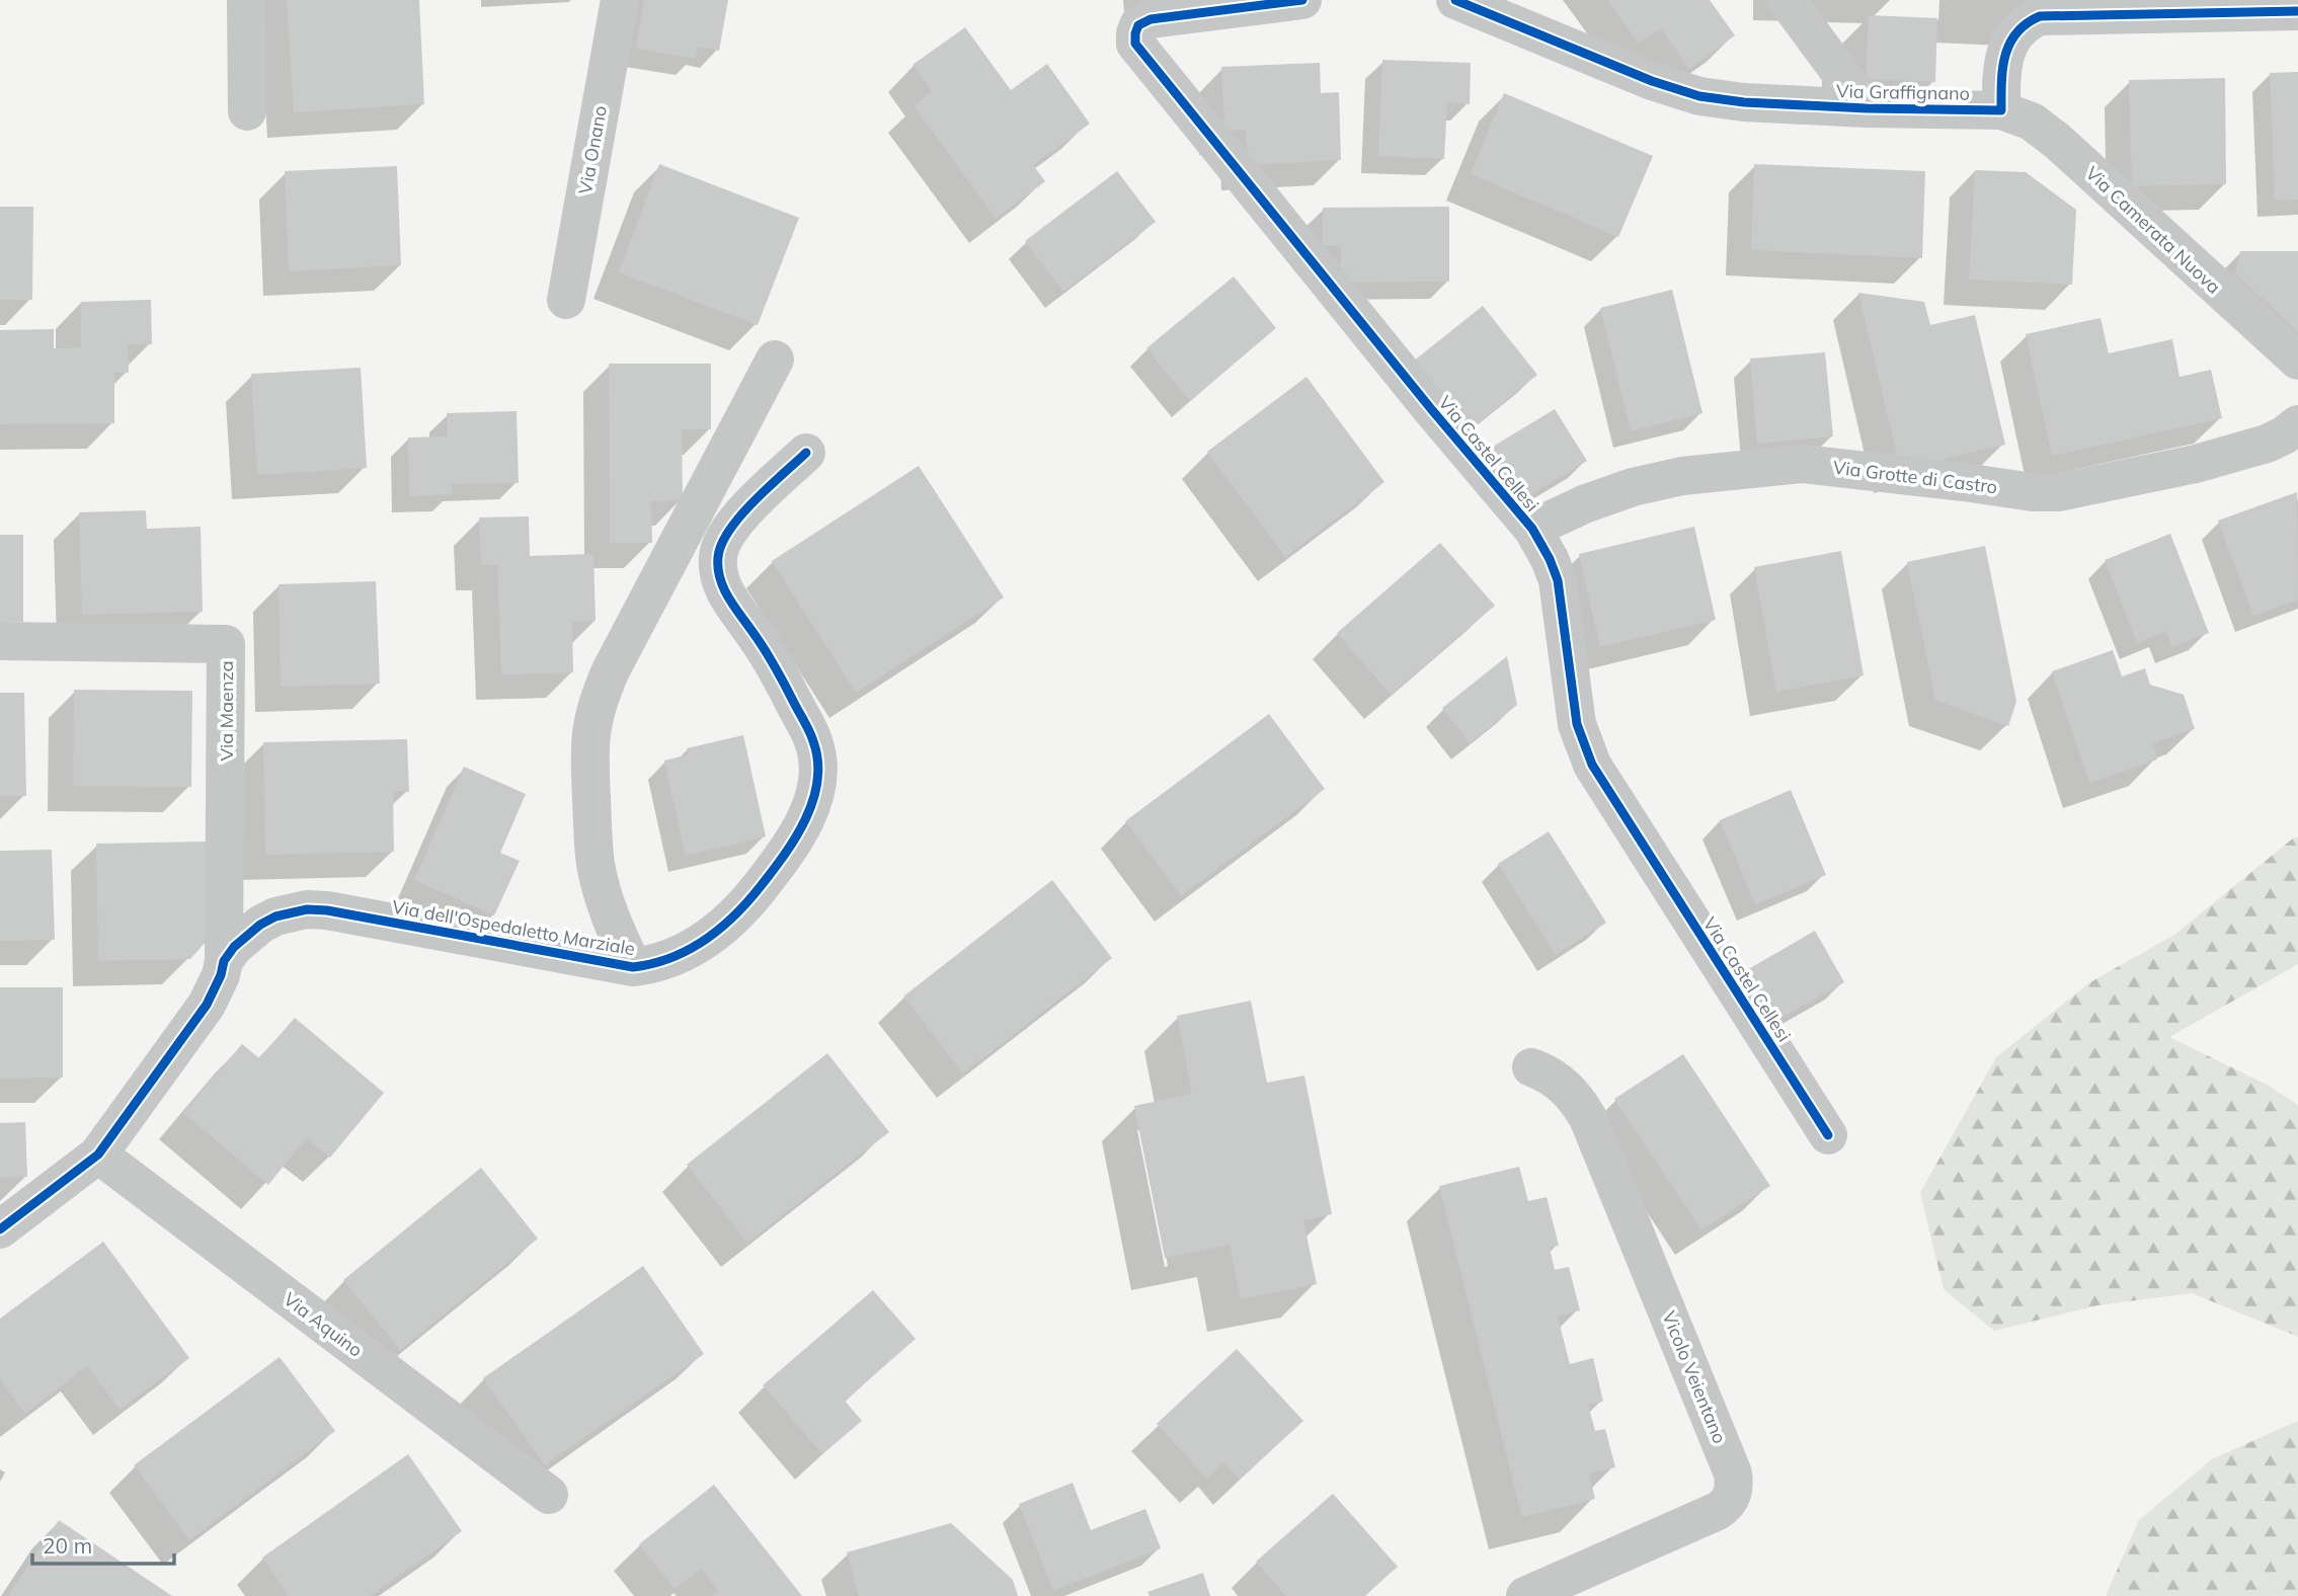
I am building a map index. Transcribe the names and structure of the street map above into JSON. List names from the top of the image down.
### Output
{
  "streets": {
    "street": [
      "Via Graffignano",
      "Via Onano",
      "Via Camerata Nuova",
      "Via Castel Cellesi",
      "Via Grotte di Castro",
      "Via Maenza",
      "Via dell'Ospedaletto Marziale",
      "Via Aquino",
      "Vicolo Veientano"
    ]
  },
  "crossings": [
    ["Via Graffignano", "Via Camerata Nuova"],
    ["Via Castel Cellesi", "Via Grotte di Castro"],
    ["Via Maenza", "Via dell'Ospedaletto Marziale"],
    ["Via dell'Ospedaletto Marziale", "Via Aquino"]
  ],
  "scale_bar": "20 m"
}
